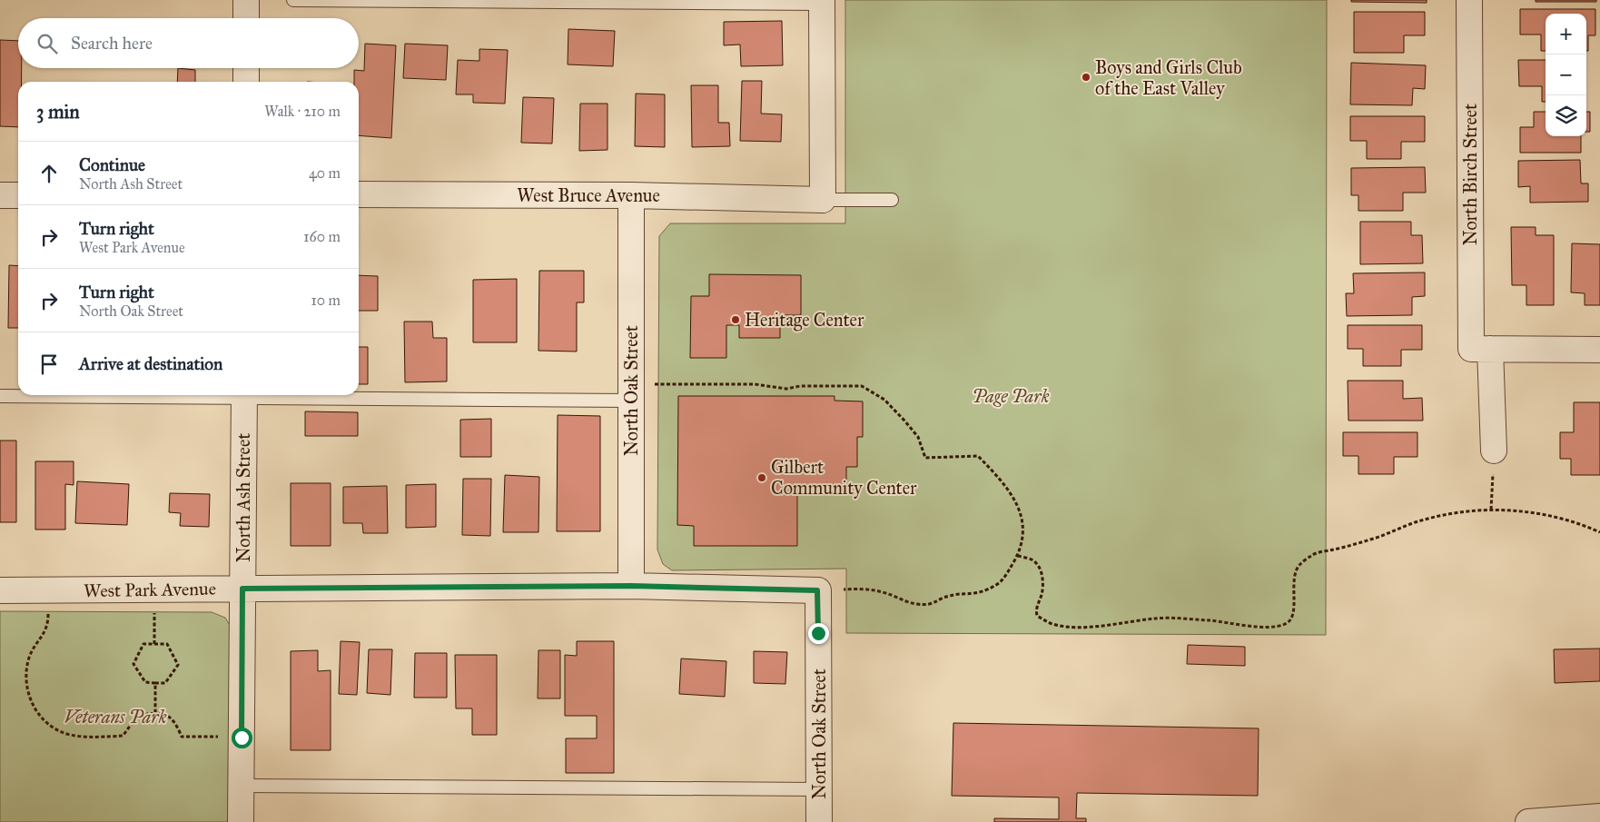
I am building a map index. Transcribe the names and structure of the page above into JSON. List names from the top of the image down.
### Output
{
  "streets": {
    "street": [
      "North Birch Street",
      "West Bruce Avenue",
      "North Oak Street",
      "North Ash Street",
      "West Park Avenue"
    ]
  },
  "crossings": [
    ["West Bruce Avenue", "North Oak Street"],
    ["North Oak Street", "West Park Avenue"],
    ["North Ash Street", "West Park Avenue"]
  ],
  "parks": ["Page Park", "Veterans Park"],
  "places": ["Boys and Girls Club of the East Valley", "Heritage Center", "Gilbert Community Center"],
  "page": {
    "map_buttons": ["+", "−"],
    "search": "Search here",
    "heading": ["3 min", "Walk · 210 m"],
    "list": [
      ["Continue", "North Ash Street", "40 m"],
      ["Turn right", "West Park Avenue", "160 m"],
      ["Turn right", "North Oak Street", "10 m"],
      "Arrive at destination"
    ]
  }
}
